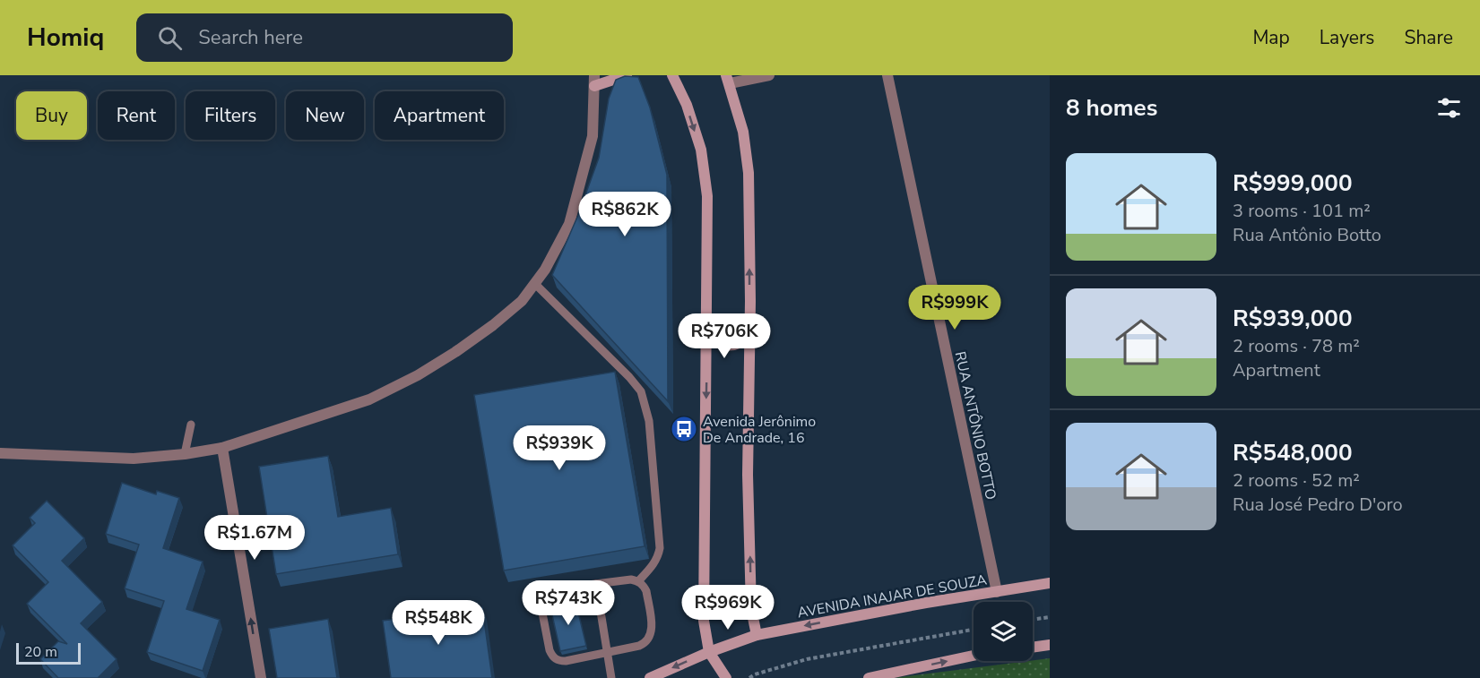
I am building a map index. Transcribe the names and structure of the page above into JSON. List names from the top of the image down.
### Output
{
  "streets": {
    "main road": ["AVENIDA INAJAR DE SOUZA"],
    "street": ["RUA ANTÔNIO BOTTO"]
  },
  "crossings": [
    ["RUA ANTÔNIO BOTTO", "AVENIDA INAJAR DE SOUZA"]
  ],
  "places": {
    "bus stop": ["Avenida Jerônimo De Andrade, 16"]
  },
  "scale_bar": "20 m",
  "page": {
    "header": "Homiq",
    "search": "Search here",
    "nav": ["Map", "Layers", "Share"],
    "heading": "8 homes",
    "chip": [
      "Buy",
      "Rent",
      "Filters",
      "New",
      "Apartment"
    ],
    "list": [
      {
        "name": "R$999,000",
        "note": "3 rooms · 101 m² · Rua Antônio Botto"
      },
      {
        "name": "R$939,000",
        "note": "2 rooms · 78 m² · Apartment"
      },
      {
        "name": "R$548,000",
        "note": "2 rooms · 52 m² · Rua José Pedro D'oro"
      }
    ],
    "price": [
      "R$862K",
      "R$999K",
      "R$706K",
      "R$939K",
      "R$1.67M",
      "R$743K",
      "R$969K",
      "R$548K"
    ],
    "scale": "20 m"
  }
}
